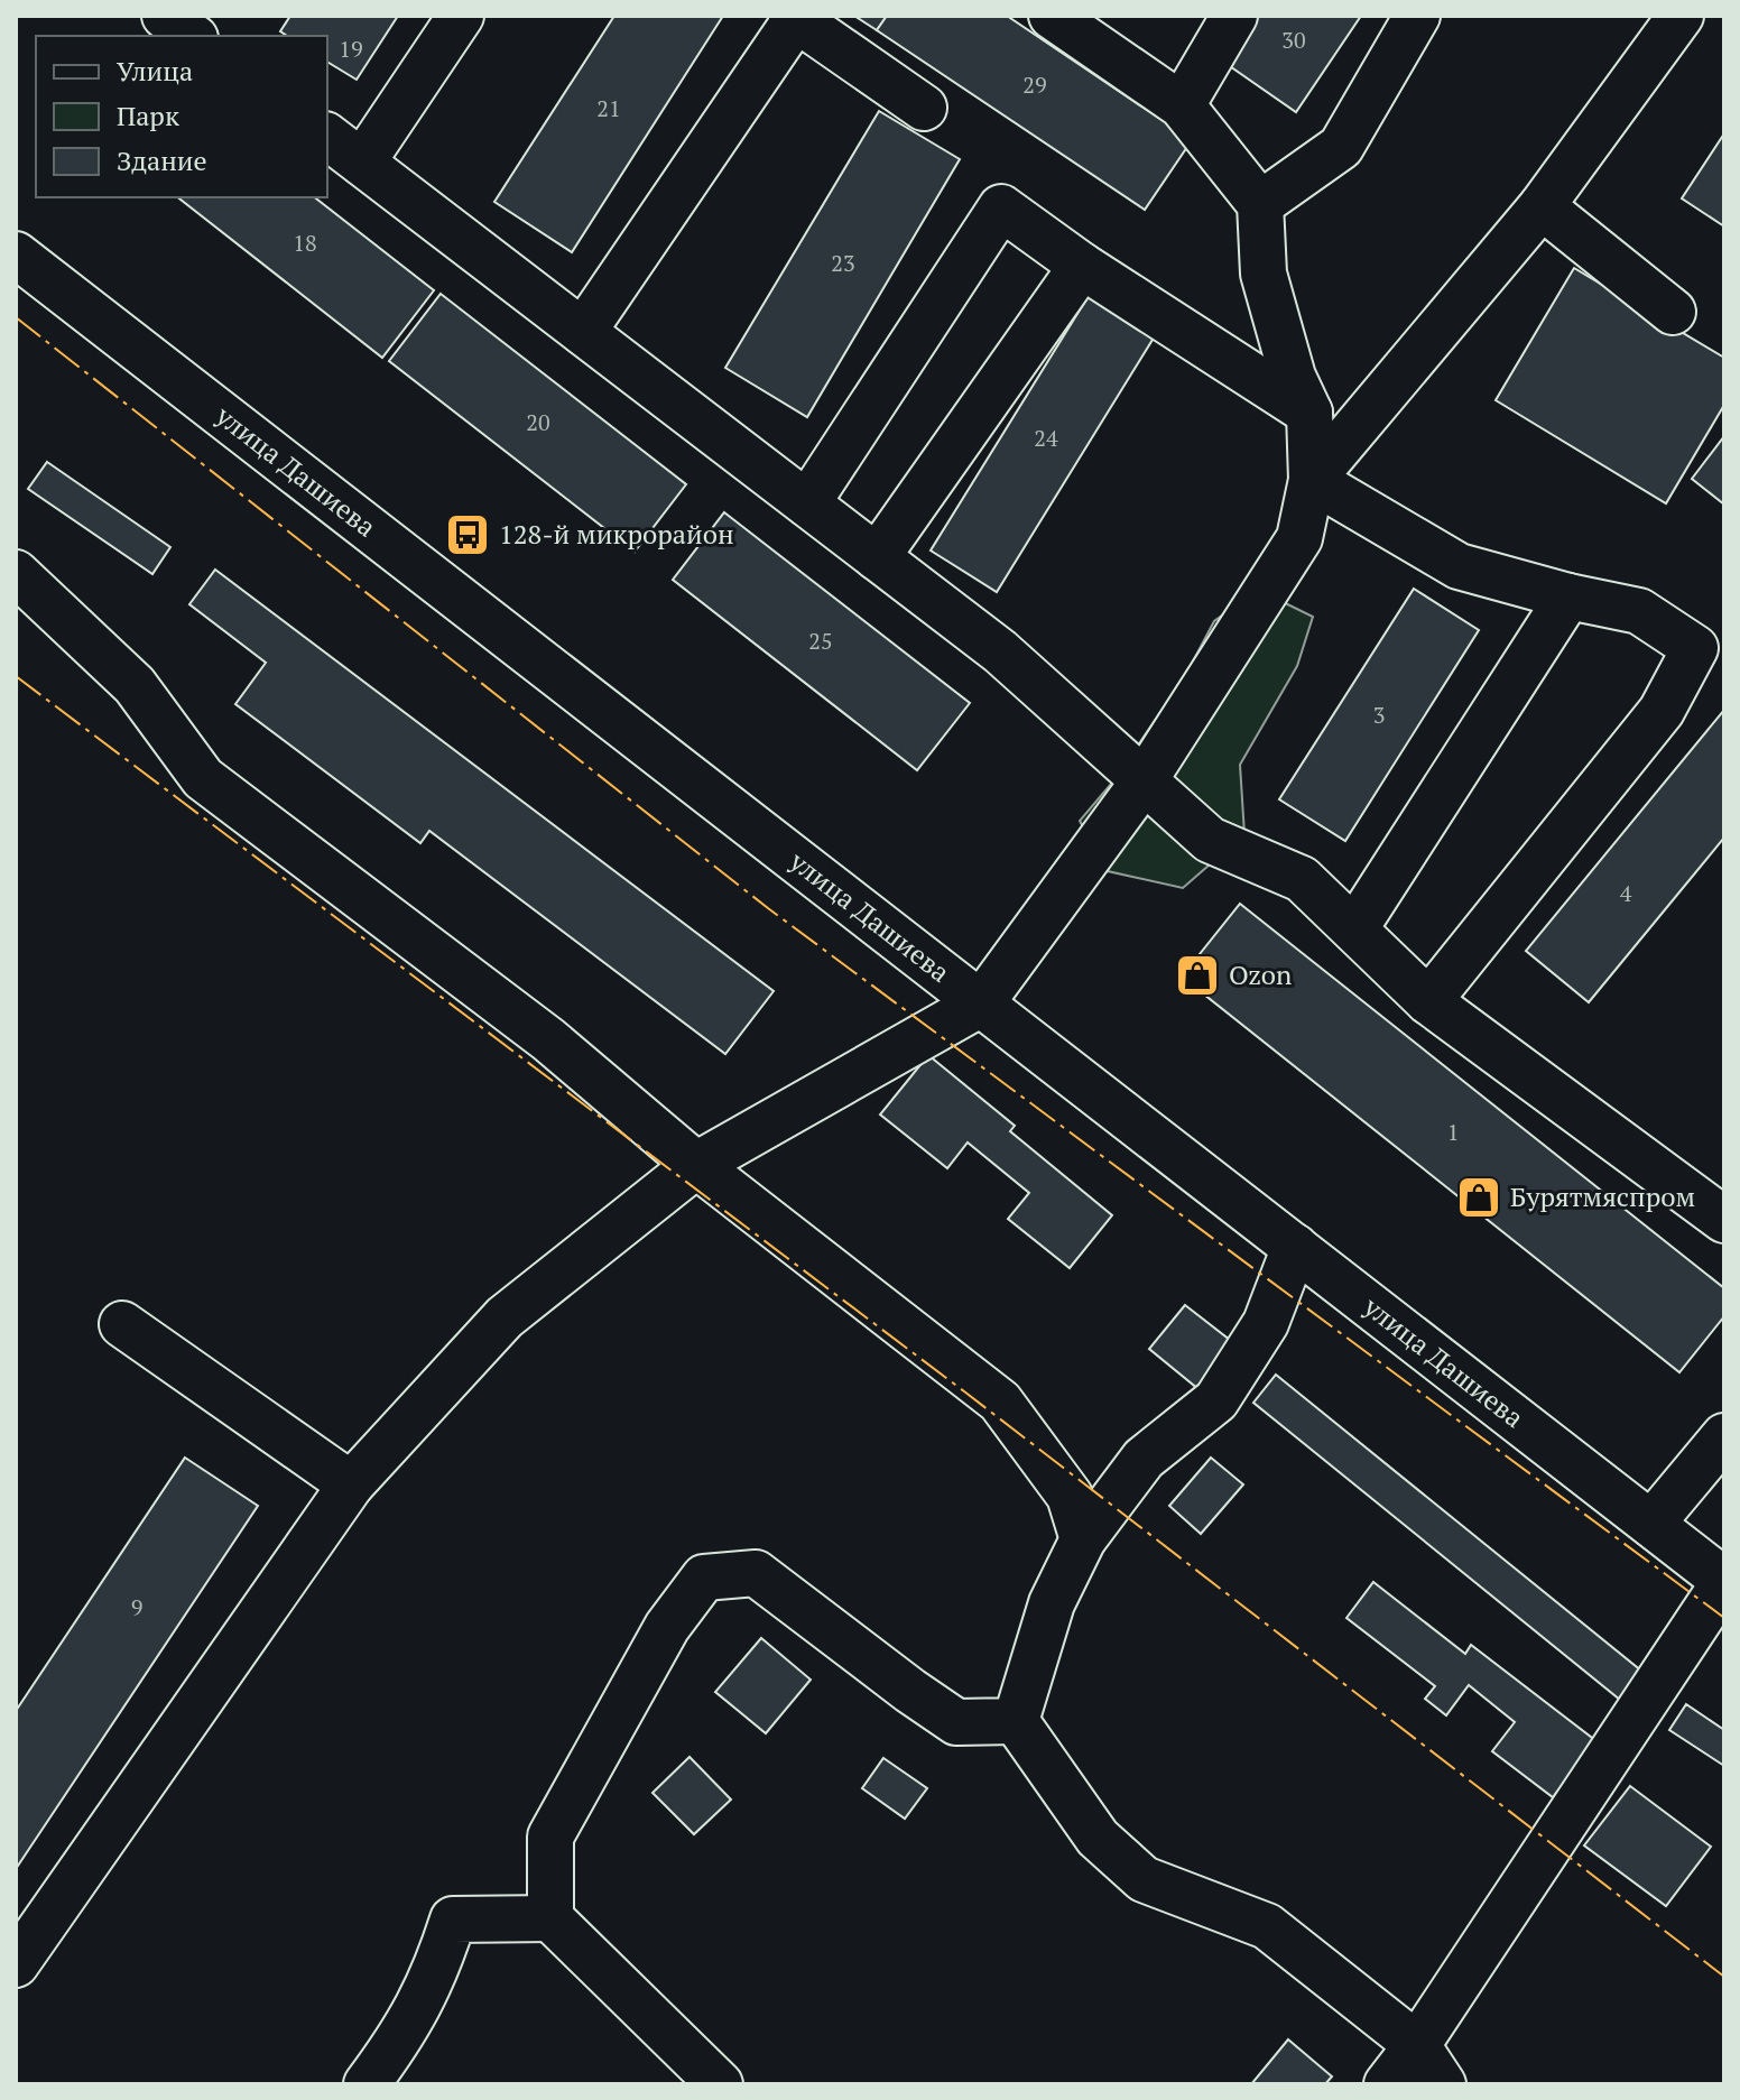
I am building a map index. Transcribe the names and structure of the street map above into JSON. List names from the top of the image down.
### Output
{
  "streets": {
    "street": ["улица Дашиева"]
  },
  "places": {
    "bus stop": ["128-й микрорайон"],
    "shop": ["Ozon", "Бурятмяспром"]
  },
  "house_numbers": [
    "30",
    "19",
    "29",
    "21",
    "18",
    "23",
    "20",
    "24",
    "25",
    "3",
    "4",
    "1",
    "9"
  ],
  "legend": ["Улица", "Парк", "Здание"]
}
